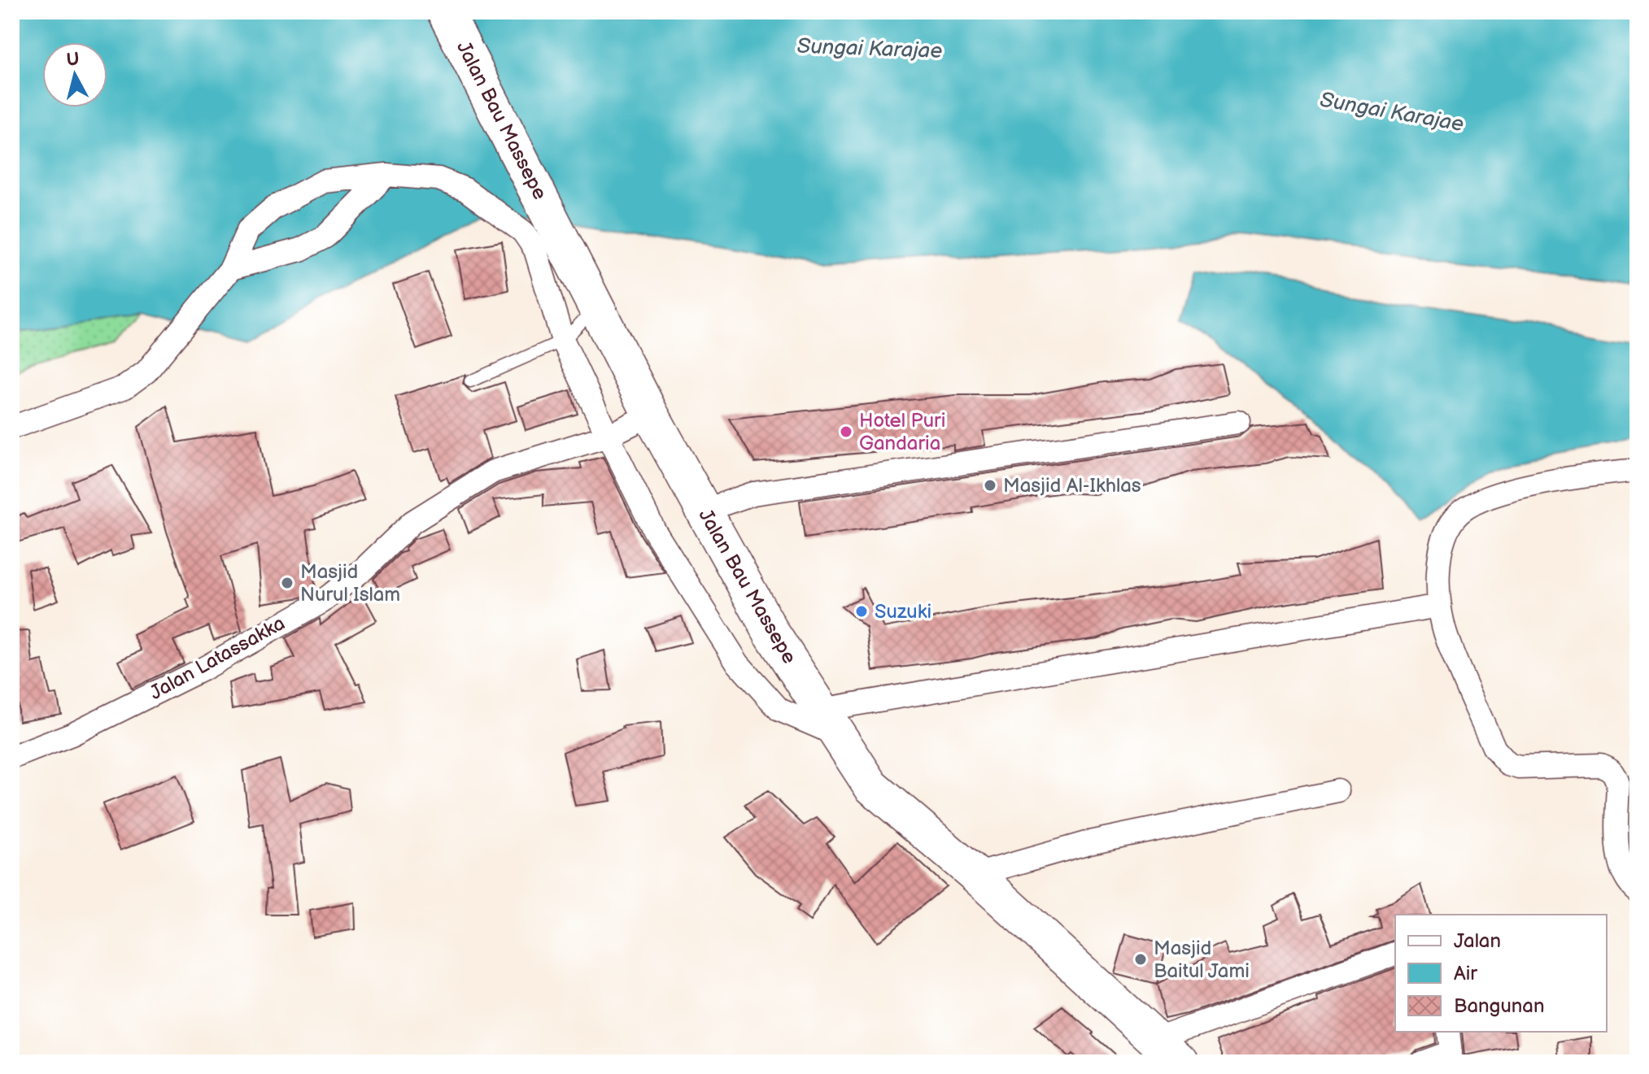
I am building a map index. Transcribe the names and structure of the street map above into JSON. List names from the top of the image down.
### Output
{
  "streets": {
    "highway": ["Jalan Bau Massepe"],
    "street": ["Jalan Latassakka"]
  },
  "crossings": [
    ["Jalan Bau Massepe", "Jalan Latassakka"]
  ],
  "water": ["Sungai Karajae"],
  "places": [
    "Hotel Puri Gandaria",
    "Masjid Al-Ikhlas",
    "Masjid Nurul Islam",
    "Suzuki",
    "Masjid Baitul Jami"
  ],
  "legend": ["Jalan", "Air", "Bangunan"],
  "north": "top"
}
